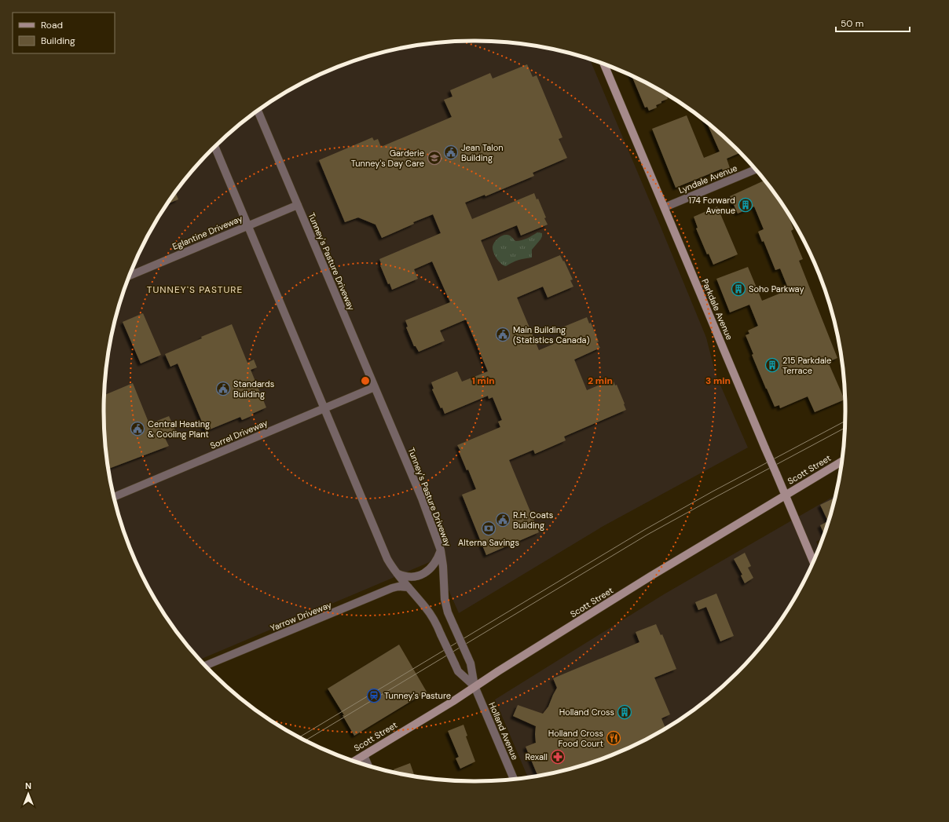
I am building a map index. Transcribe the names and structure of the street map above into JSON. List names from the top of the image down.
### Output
{
  "streets": {
    "main road": ["Parkdale Avenue", "Scott Street"],
    "street": [
      "Lyndale Avenue",
      "Eglantine Driveway",
      "Tunney's Pasture Driveway",
      "Sorrel Driveway",
      "Yarrow Driveway",
      "Holland Avenue"
    ]
  },
  "crossings": [
    ["Lyndale Avenue", "Parkdale Avenue"],
    ["Eglantine Driveway", "Tunney's Pasture Driveway"],
    ["Tunney's Pasture Driveway", "Sorrel Driveway"],
    ["Tunney's Pasture Driveway", "Scott Street"],
    ["Tunney's Pasture Driveway", "Holland Avenue"],
    ["Parkdale Avenue", "Scott Street"],
    ["Scott Street", "Holland Avenue"]
  ],
  "districts": ["TUNNEY'S PASTURE"],
  "places": {
    "public building": [
      "Jean Talon Building",
      "Main Building (Statistics Canada)",
      "Standards Building",
      "Central Heating & Cooling Plant",
      "R.H. Coats Building"
    ],
    "school or university": ["Garderie Tunney's Day Care"],
    "building": [
      "174 Forward Avenue",
      "Soho Parkway",
      "215 Parkdale Terrace",
      "Holland Cross"
    ],
    "bank": ["Alterna Savings"],
    "station": ["Tunney's Pasture"],
    "restaurant": ["Holland Cross Food Court"],
    "pharmacy": ["Rexall"]
  },
  "legend": ["Road", "Building"],
  "scale_bar": "50 m",
  "north": "top",
  "rings": ["1 min", "2 min", "3 min"]
}
